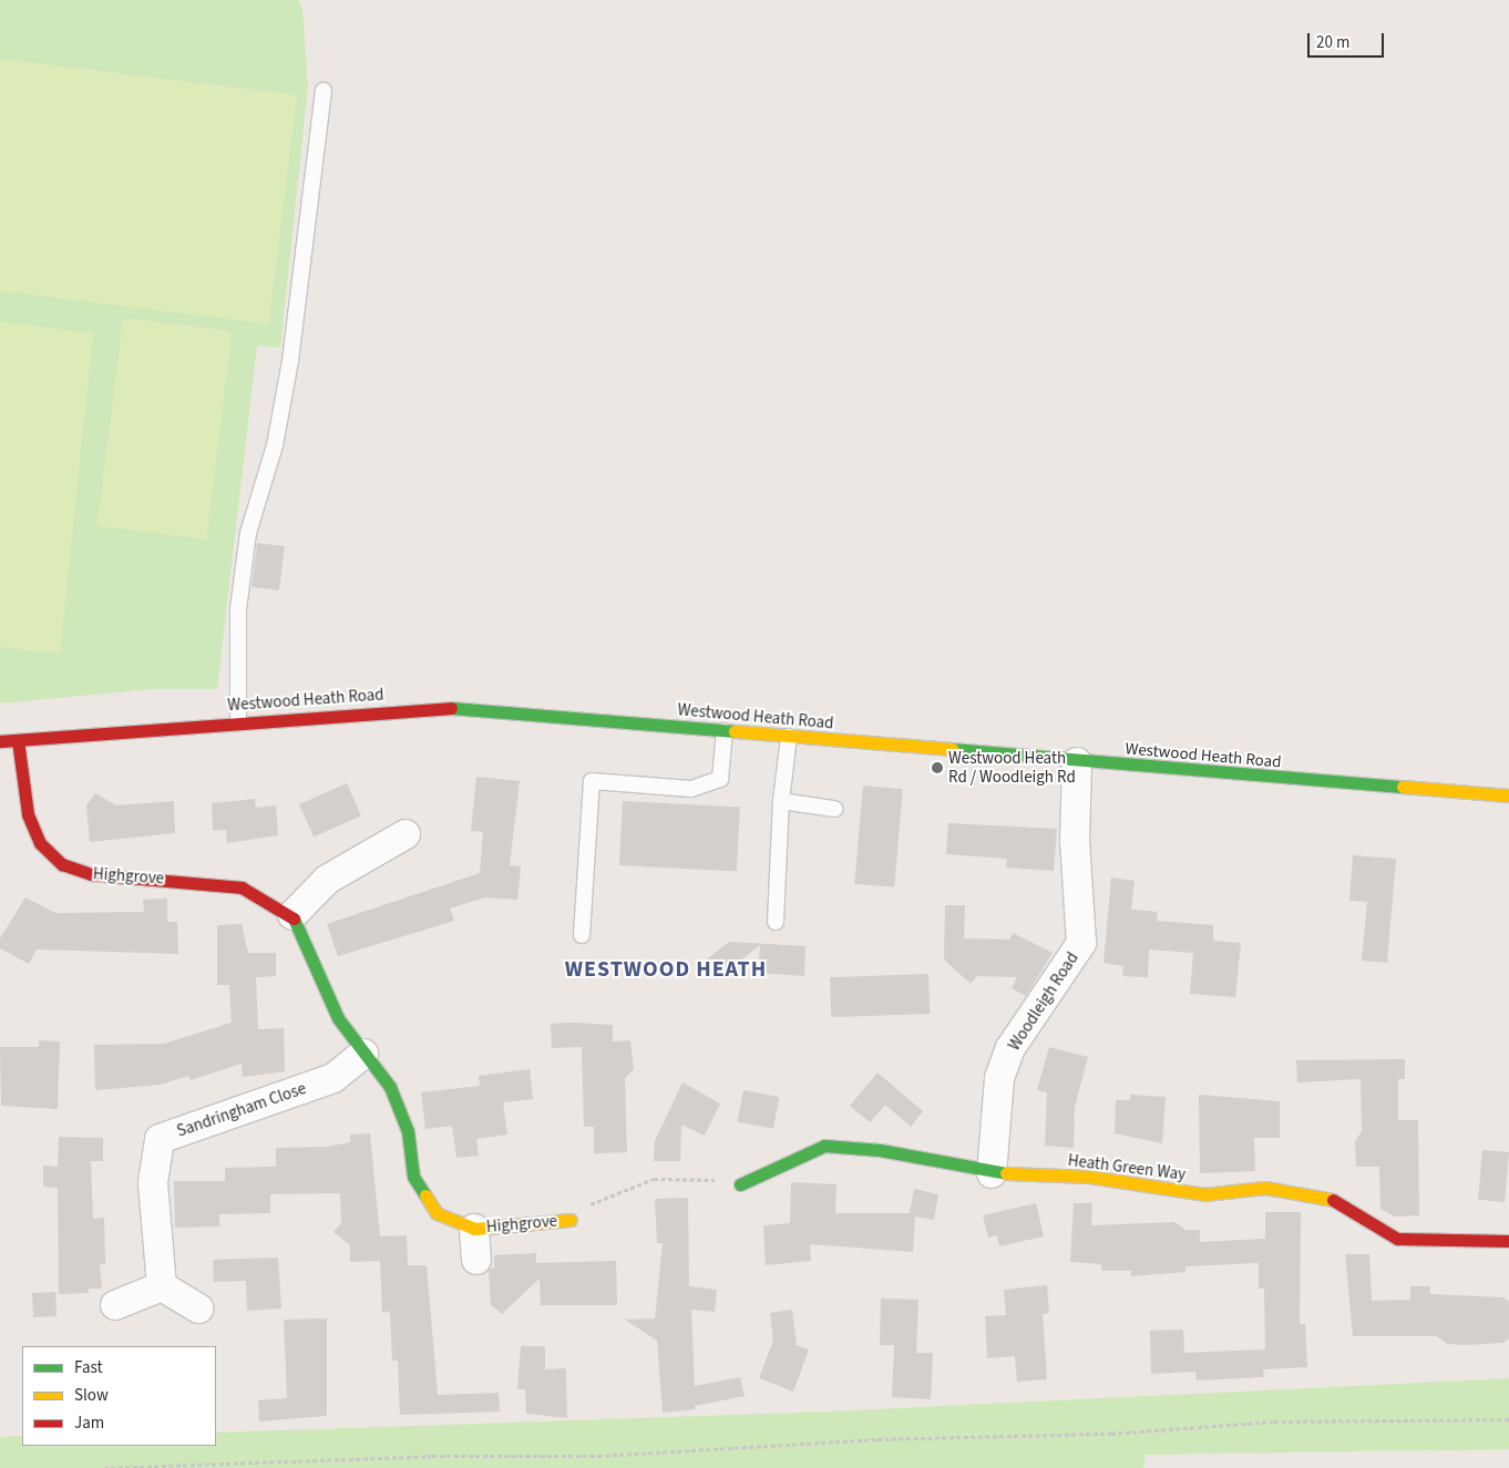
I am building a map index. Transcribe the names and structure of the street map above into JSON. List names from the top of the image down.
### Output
{
  "streets": {
    "street": [
      "Westwood Heath Road",
      "Highgrove",
      "Woodleigh Road",
      "Sandringham Close",
      "Heath Green Way"
    ]
  },
  "crossings": [
    ["Westwood Heath Road", "Highgrove"],
    ["Westwood Heath Road", "Woodleigh Road"],
    ["Highgrove", "Sandringham Close"],
    ["Woodleigh Road", "Heath Green Way"]
  ],
  "districts": ["WESTWOOD HEATH"],
  "places": ["Westwood Heath Rd / Woodleigh Rd"],
  "legend": ["Fast", "Slow", "Jam"],
  "scale_bar": "20 m"
}
